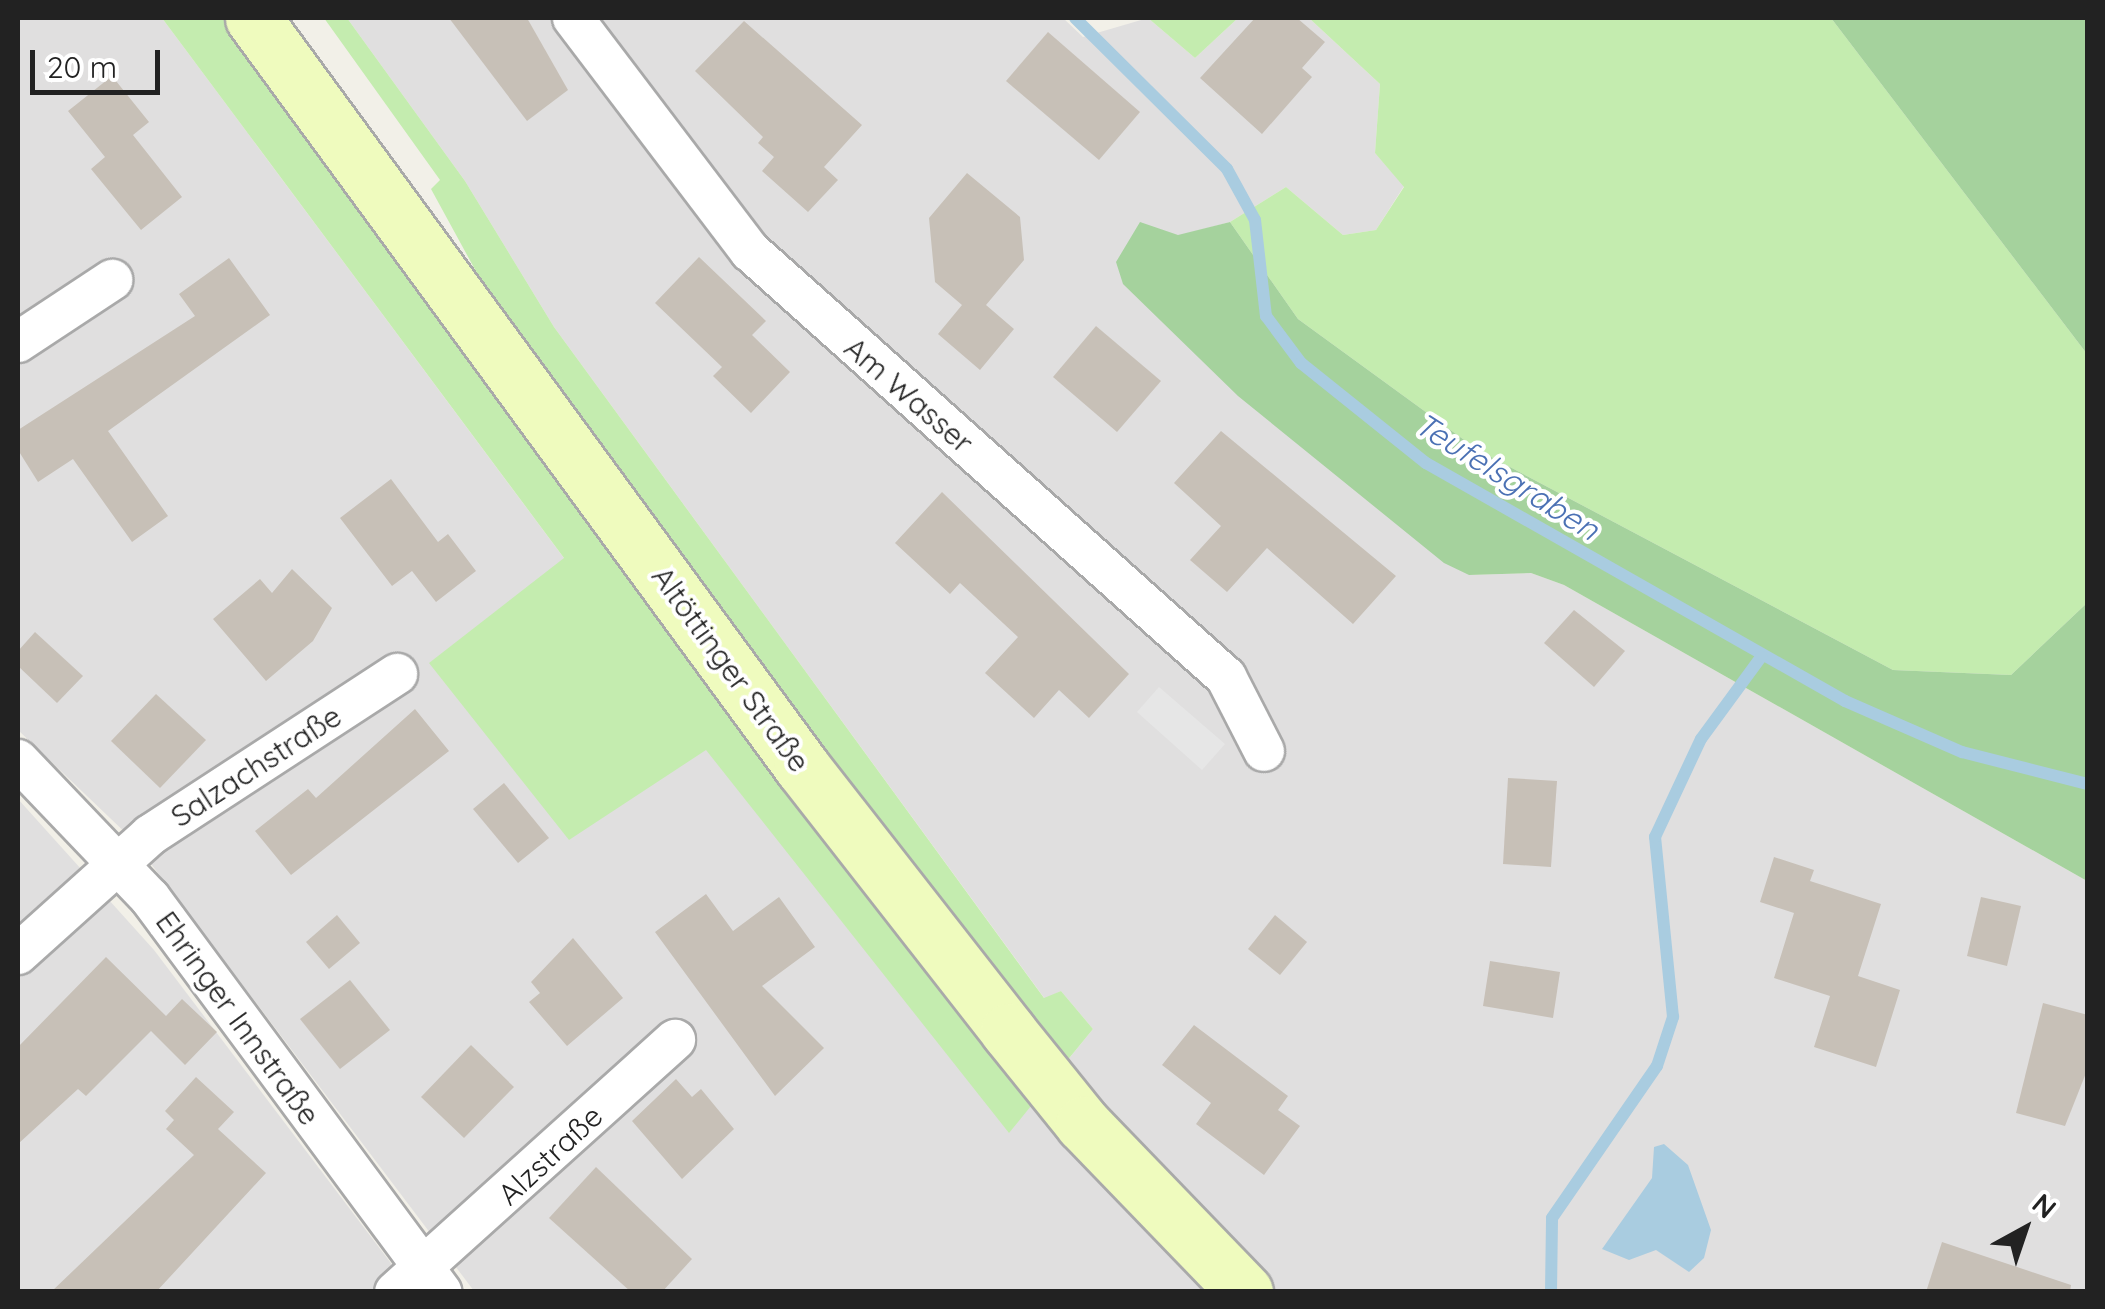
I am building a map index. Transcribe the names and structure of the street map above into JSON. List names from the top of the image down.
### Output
{
  "streets": {
    "main road": ["Altöttinger Straße"],
    "street": [
      "Am Wasser",
      "Salzachstraße",
      "Ehringer Innstraße",
      "Alzstraße"
    ]
  },
  "crossings": [
    ["Salzachstraße", "Ehringer Innstraße"],
    ["Ehringer Innstraße", "Alzstraße"]
  ],
  "water": ["Teufelsgraben"],
  "scale_bar": "20 m",
  "north": "top right"
}
